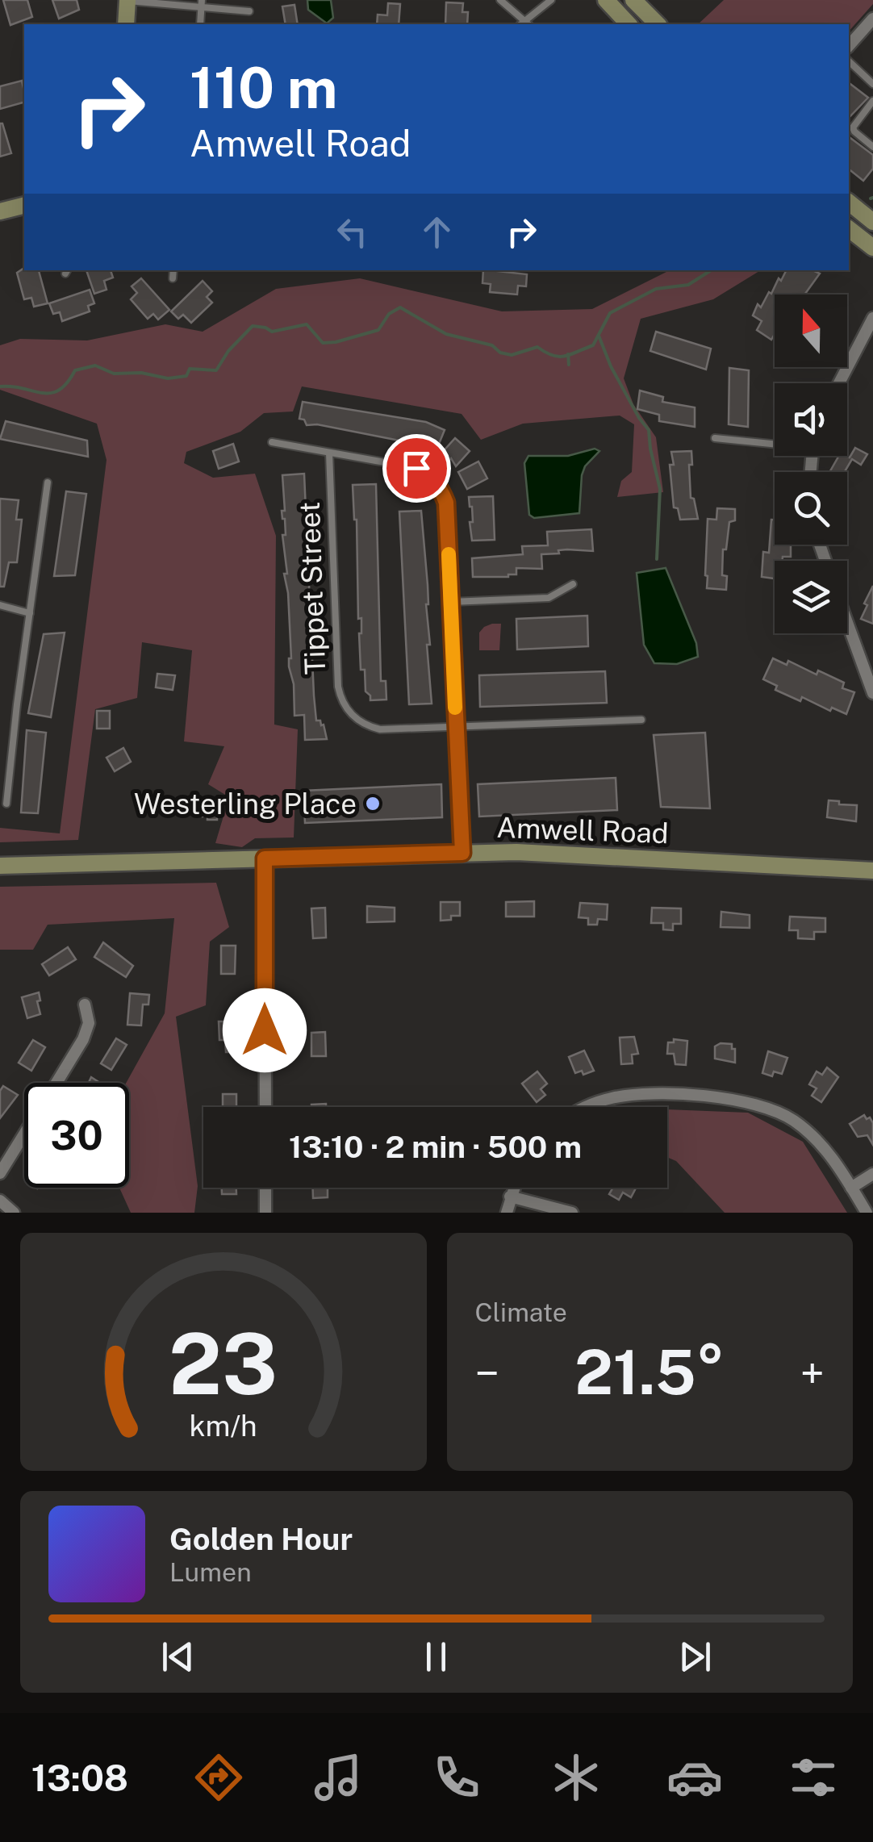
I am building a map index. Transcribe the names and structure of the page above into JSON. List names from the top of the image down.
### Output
{
  "streets": {
    "main road": ["Amwell Road"],
    "lane": ["Tippet Street"]
  },
  "places": ["Westerling Place"],
  "north": "top",
  "page": {
    "turn": ["110 m", "Amwell Road"],
    "limit": "30",
    "trip": "13:10 · 2 min · 500 m",
    "tile": "Climate",
    "heat": ["−", "21.5°", "+"],
    "song": ["Golden Hour", "Lumen"],
    "tabs": "13:08",
    "gauge": ["23", "km/h"]
  }
}
